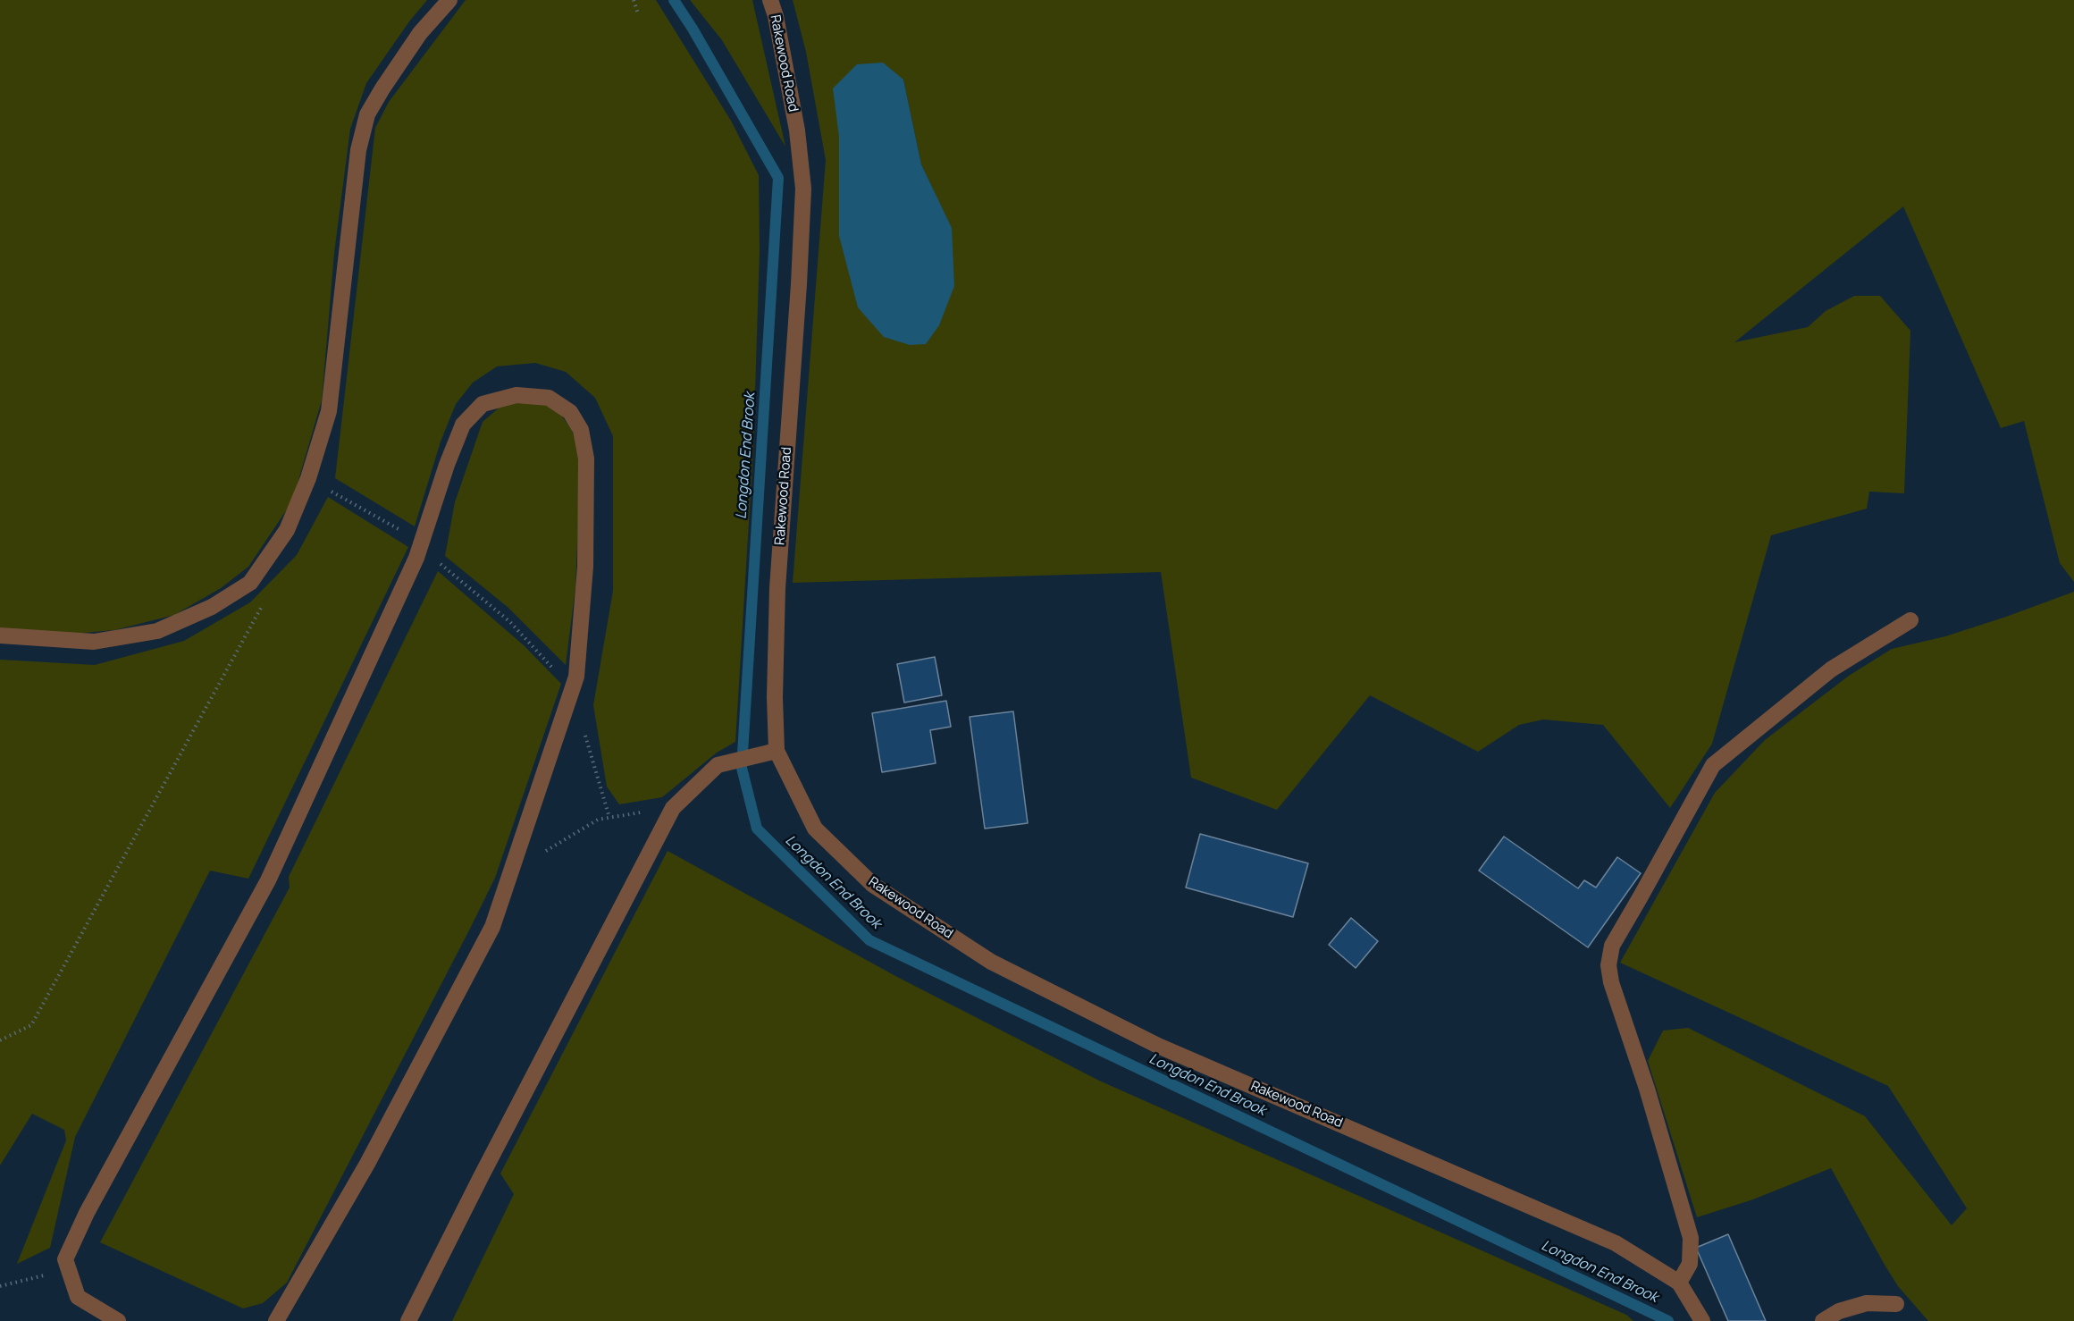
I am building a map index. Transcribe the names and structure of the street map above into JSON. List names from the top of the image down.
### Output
{
  "streets": {
    "street": ["Rakewood Road"]
  },
  "water": ["Longdon End Brook"]
}
